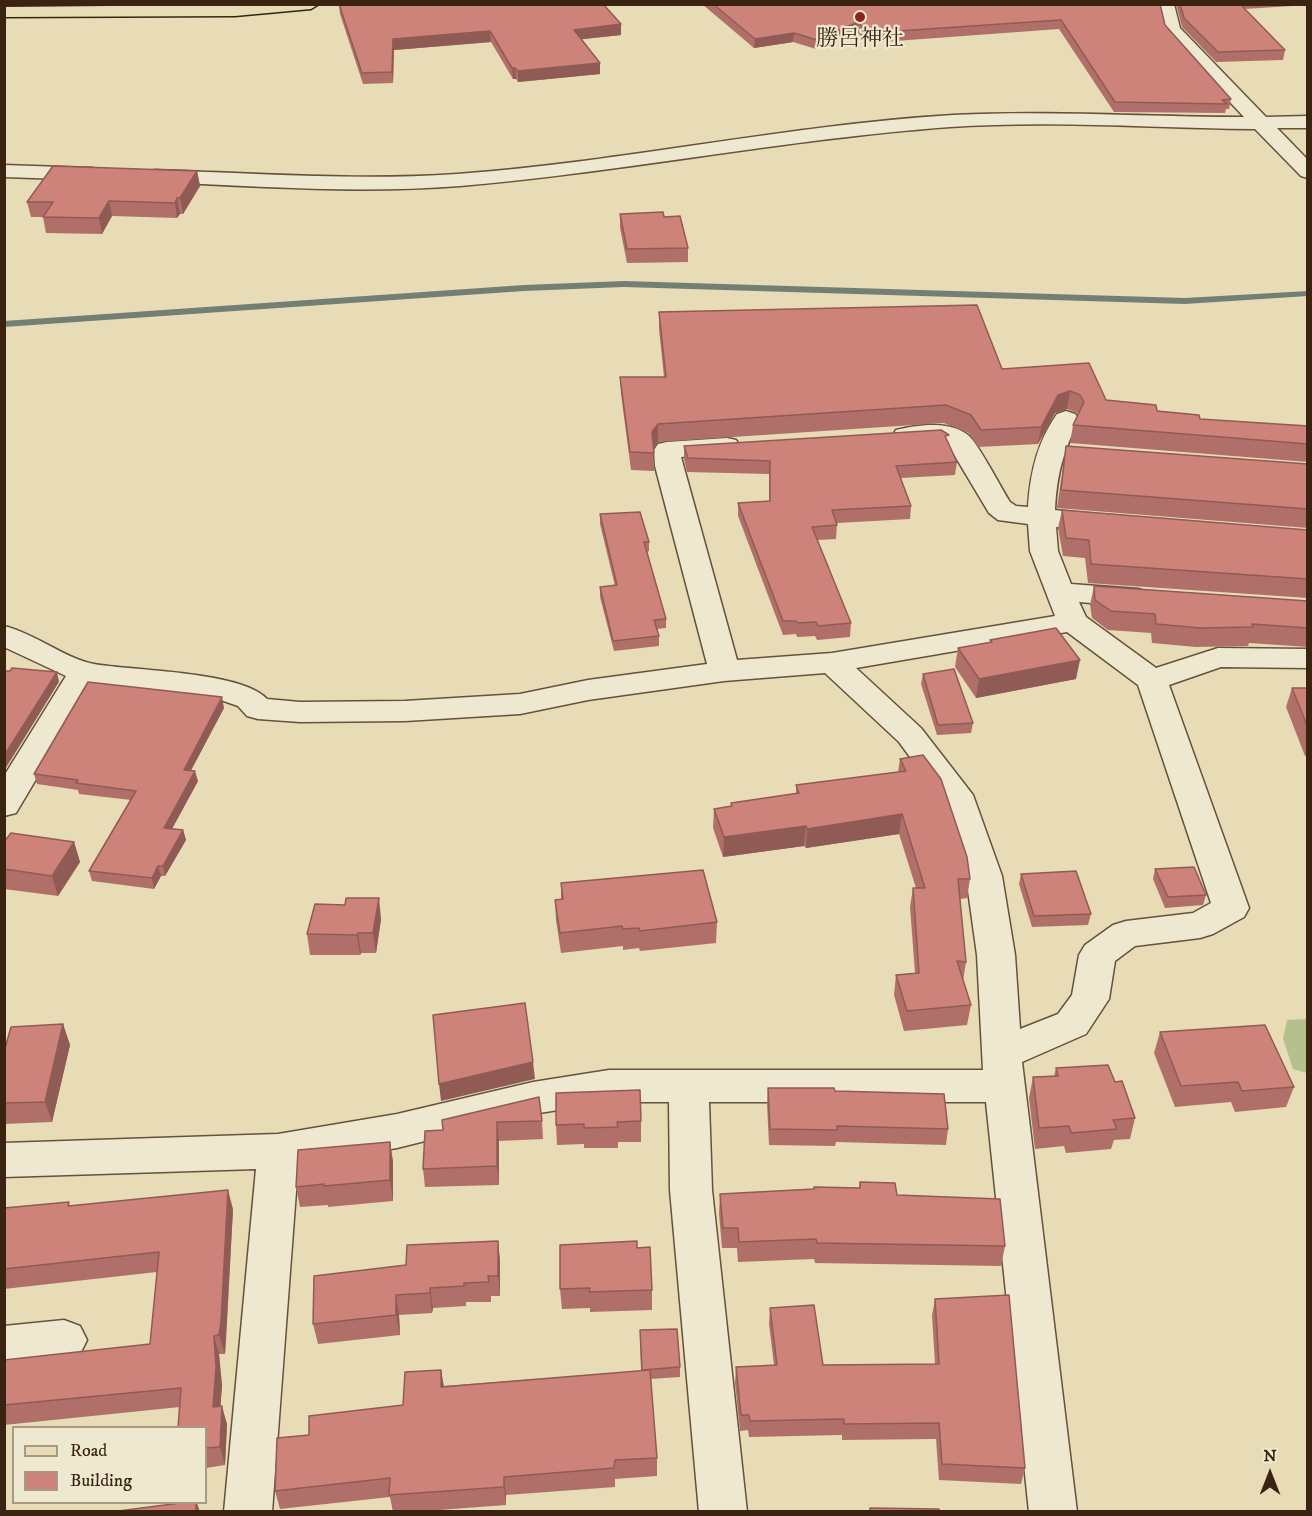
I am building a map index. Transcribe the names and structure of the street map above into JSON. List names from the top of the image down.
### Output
{
  "places": ["勝呂神社"],
  "legend": ["Road", "Building"],
  "north": "top"
}
